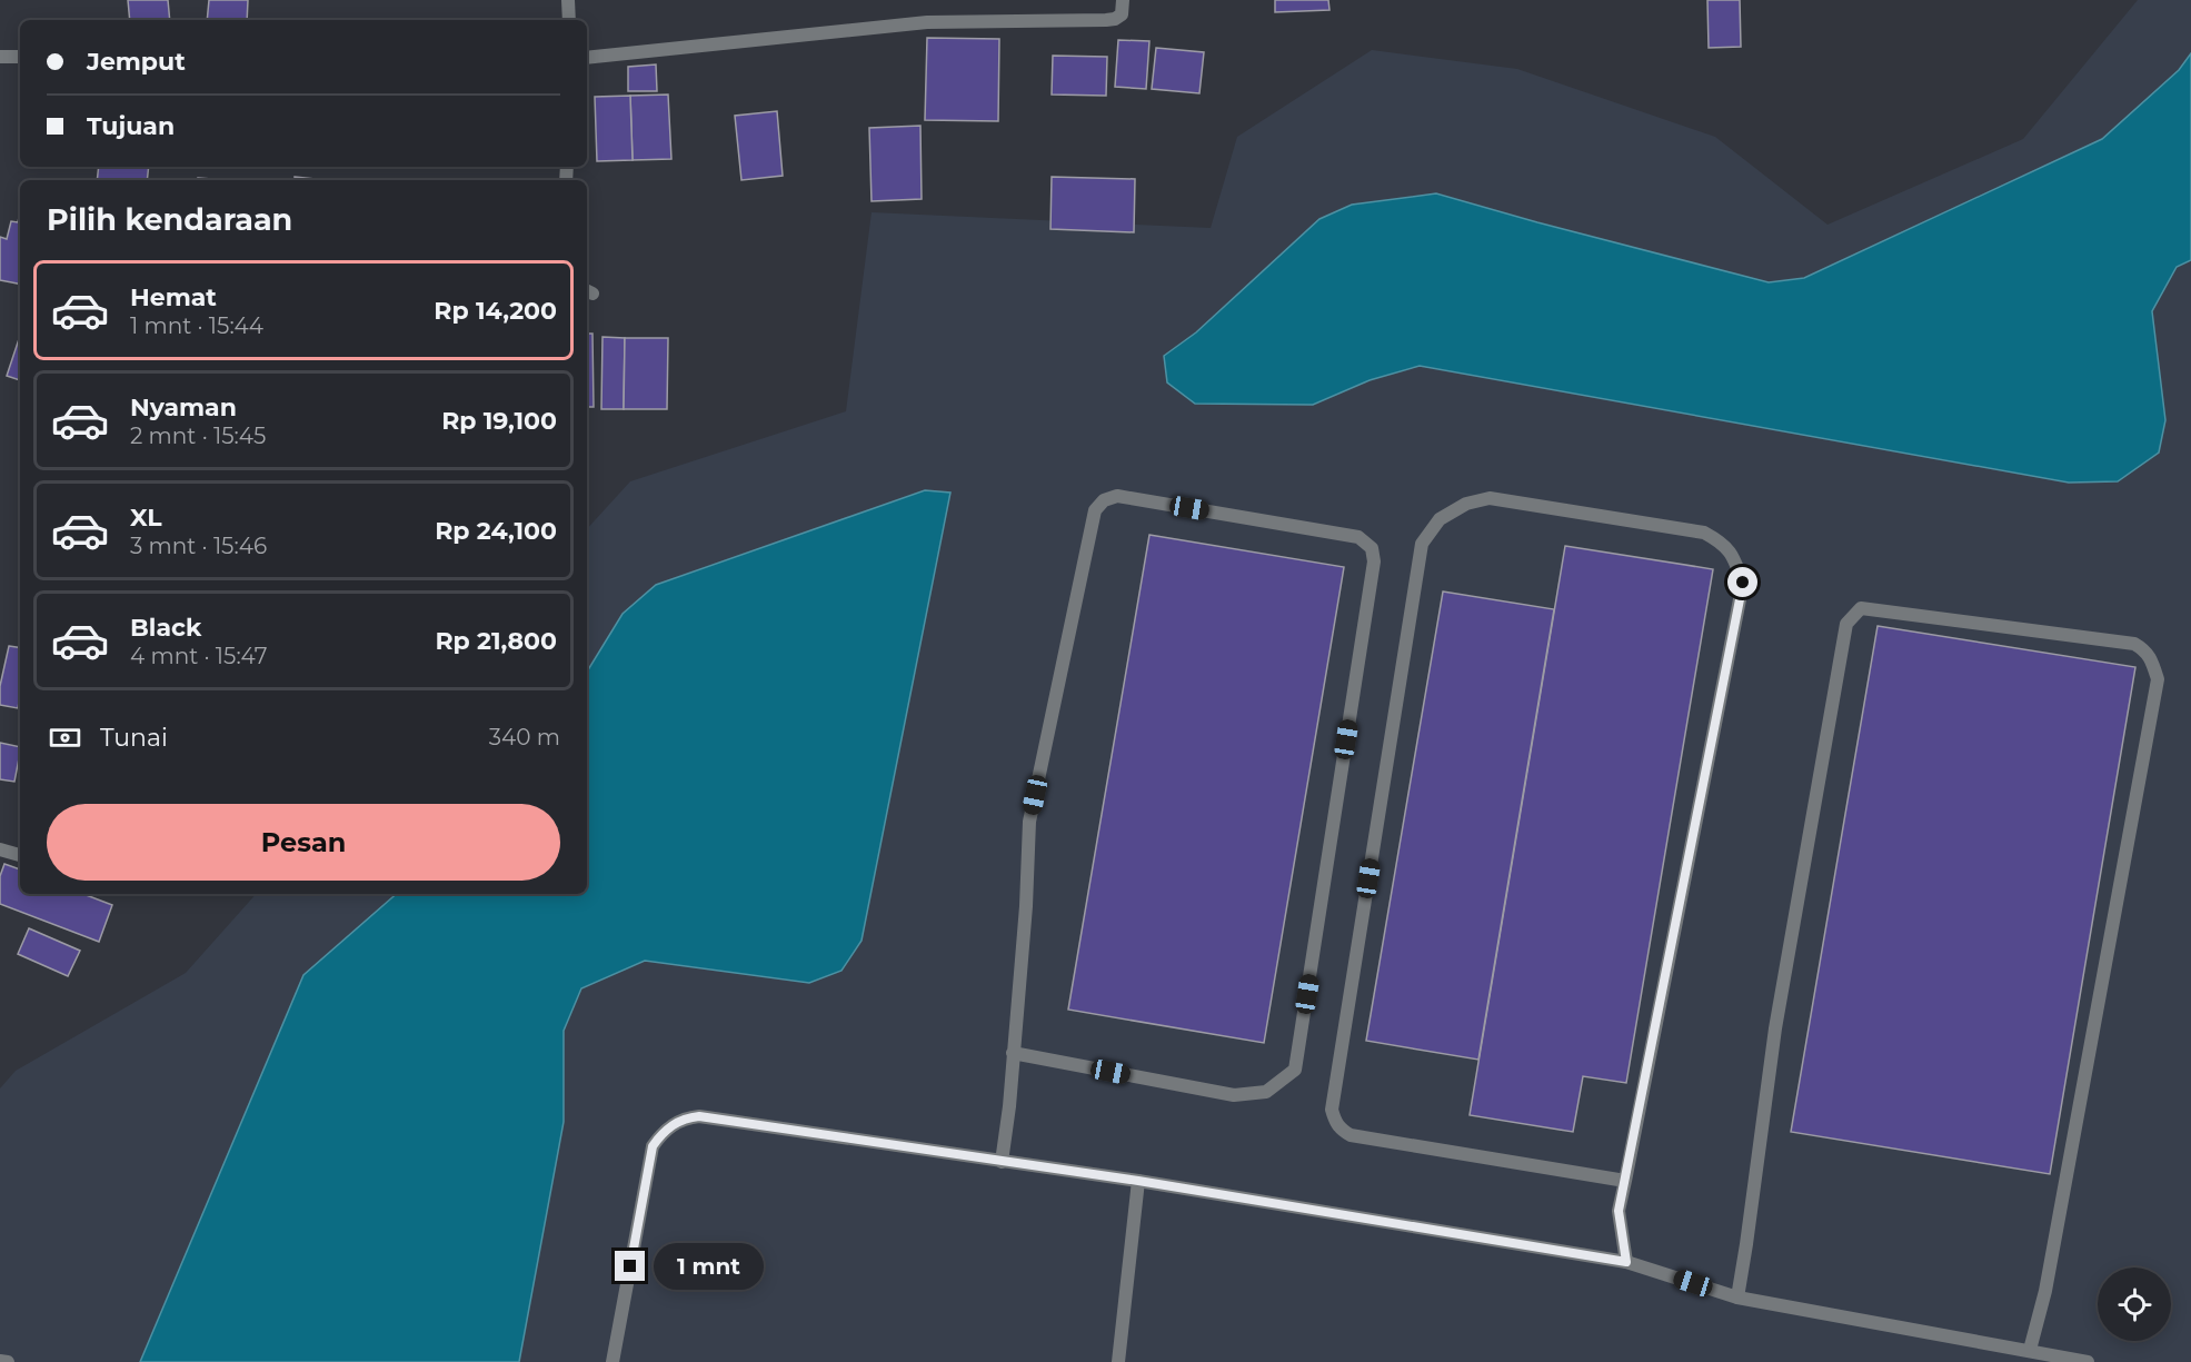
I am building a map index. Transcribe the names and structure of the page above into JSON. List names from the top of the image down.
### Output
{
  "page": {
    "banner": ["Jemput", "Tujuan"],
    "heading": "Pilih kendaraan",
    "list": [
      {
        "name": "Hemat",
        "note": "1 mnt · 15:44",
        "value": "Rp 14,200"
      },
      {
        "name": "Nyaman",
        "note": "2 mnt · 15:45",
        "value": "Rp 19,100"
      },
      {
        "name": "XL",
        "note": "3 mnt · 15:46",
        "value": "Rp 24,100"
      },
      {
        "name": "Black",
        "note": "4 mnt · 15:47",
        "value": "Rp 21,800"
      }
    ],
    "pay": ["Tunai", "340 m"],
    "buttons": "Pesan",
    "bubble": "1 mnt"
  }
}
